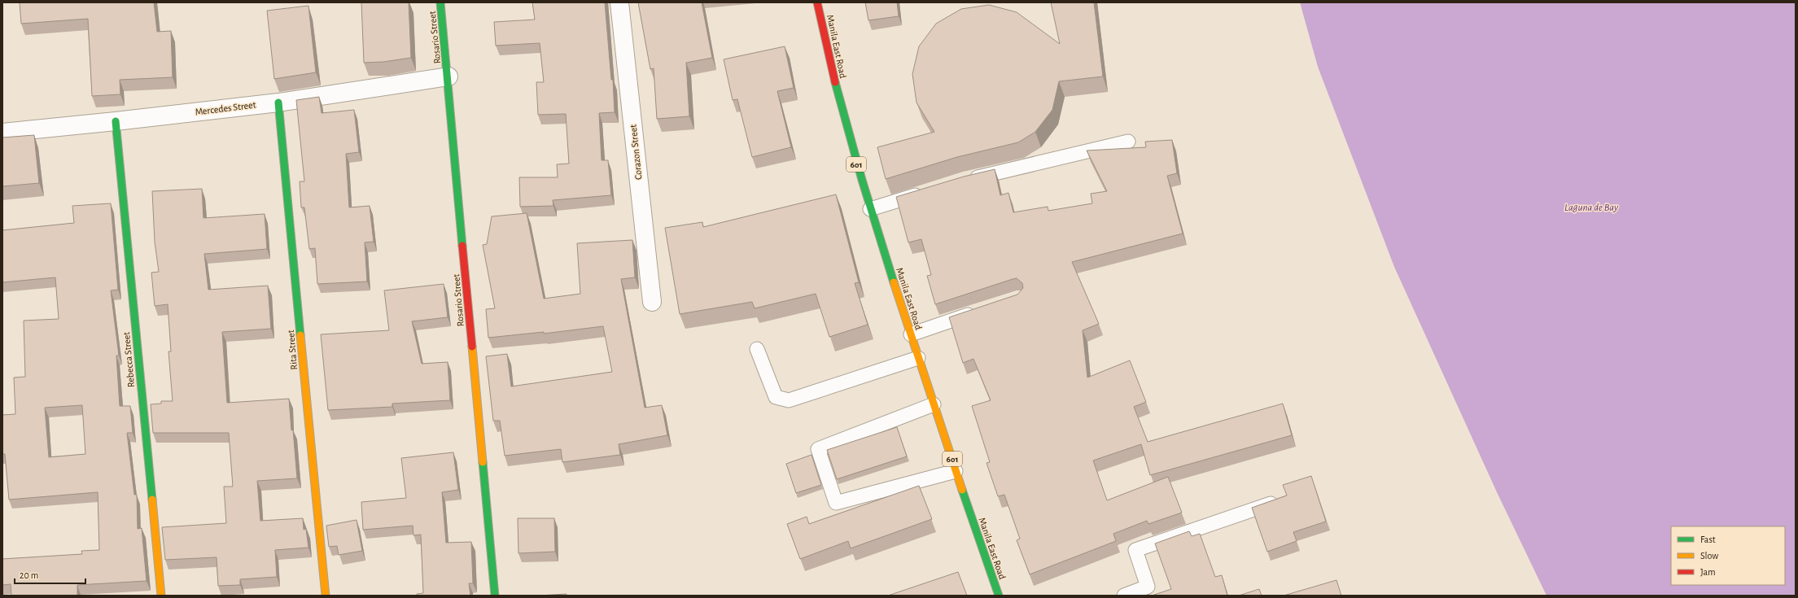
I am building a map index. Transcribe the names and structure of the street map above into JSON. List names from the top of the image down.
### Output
{
  "streets": {
    "street": [
      "Rosario Street",
      "Manila East Road",
      "Mercedes Street",
      "Corazon Street",
      "601",
      "Rita Street",
      "Rebecca Street"
    ]
  },
  "crossings": [
    ["Rosario Street", "Mercedes Street"],
    ["Mercedes Street", "Rita Street"],
    ["Mercedes Street", "Rebecca Street"]
  ],
  "water": ["Laguna de Bay"],
  "legend": ["Fast", "Slow", "Jam"],
  "scale_bar": "20 m"
}
